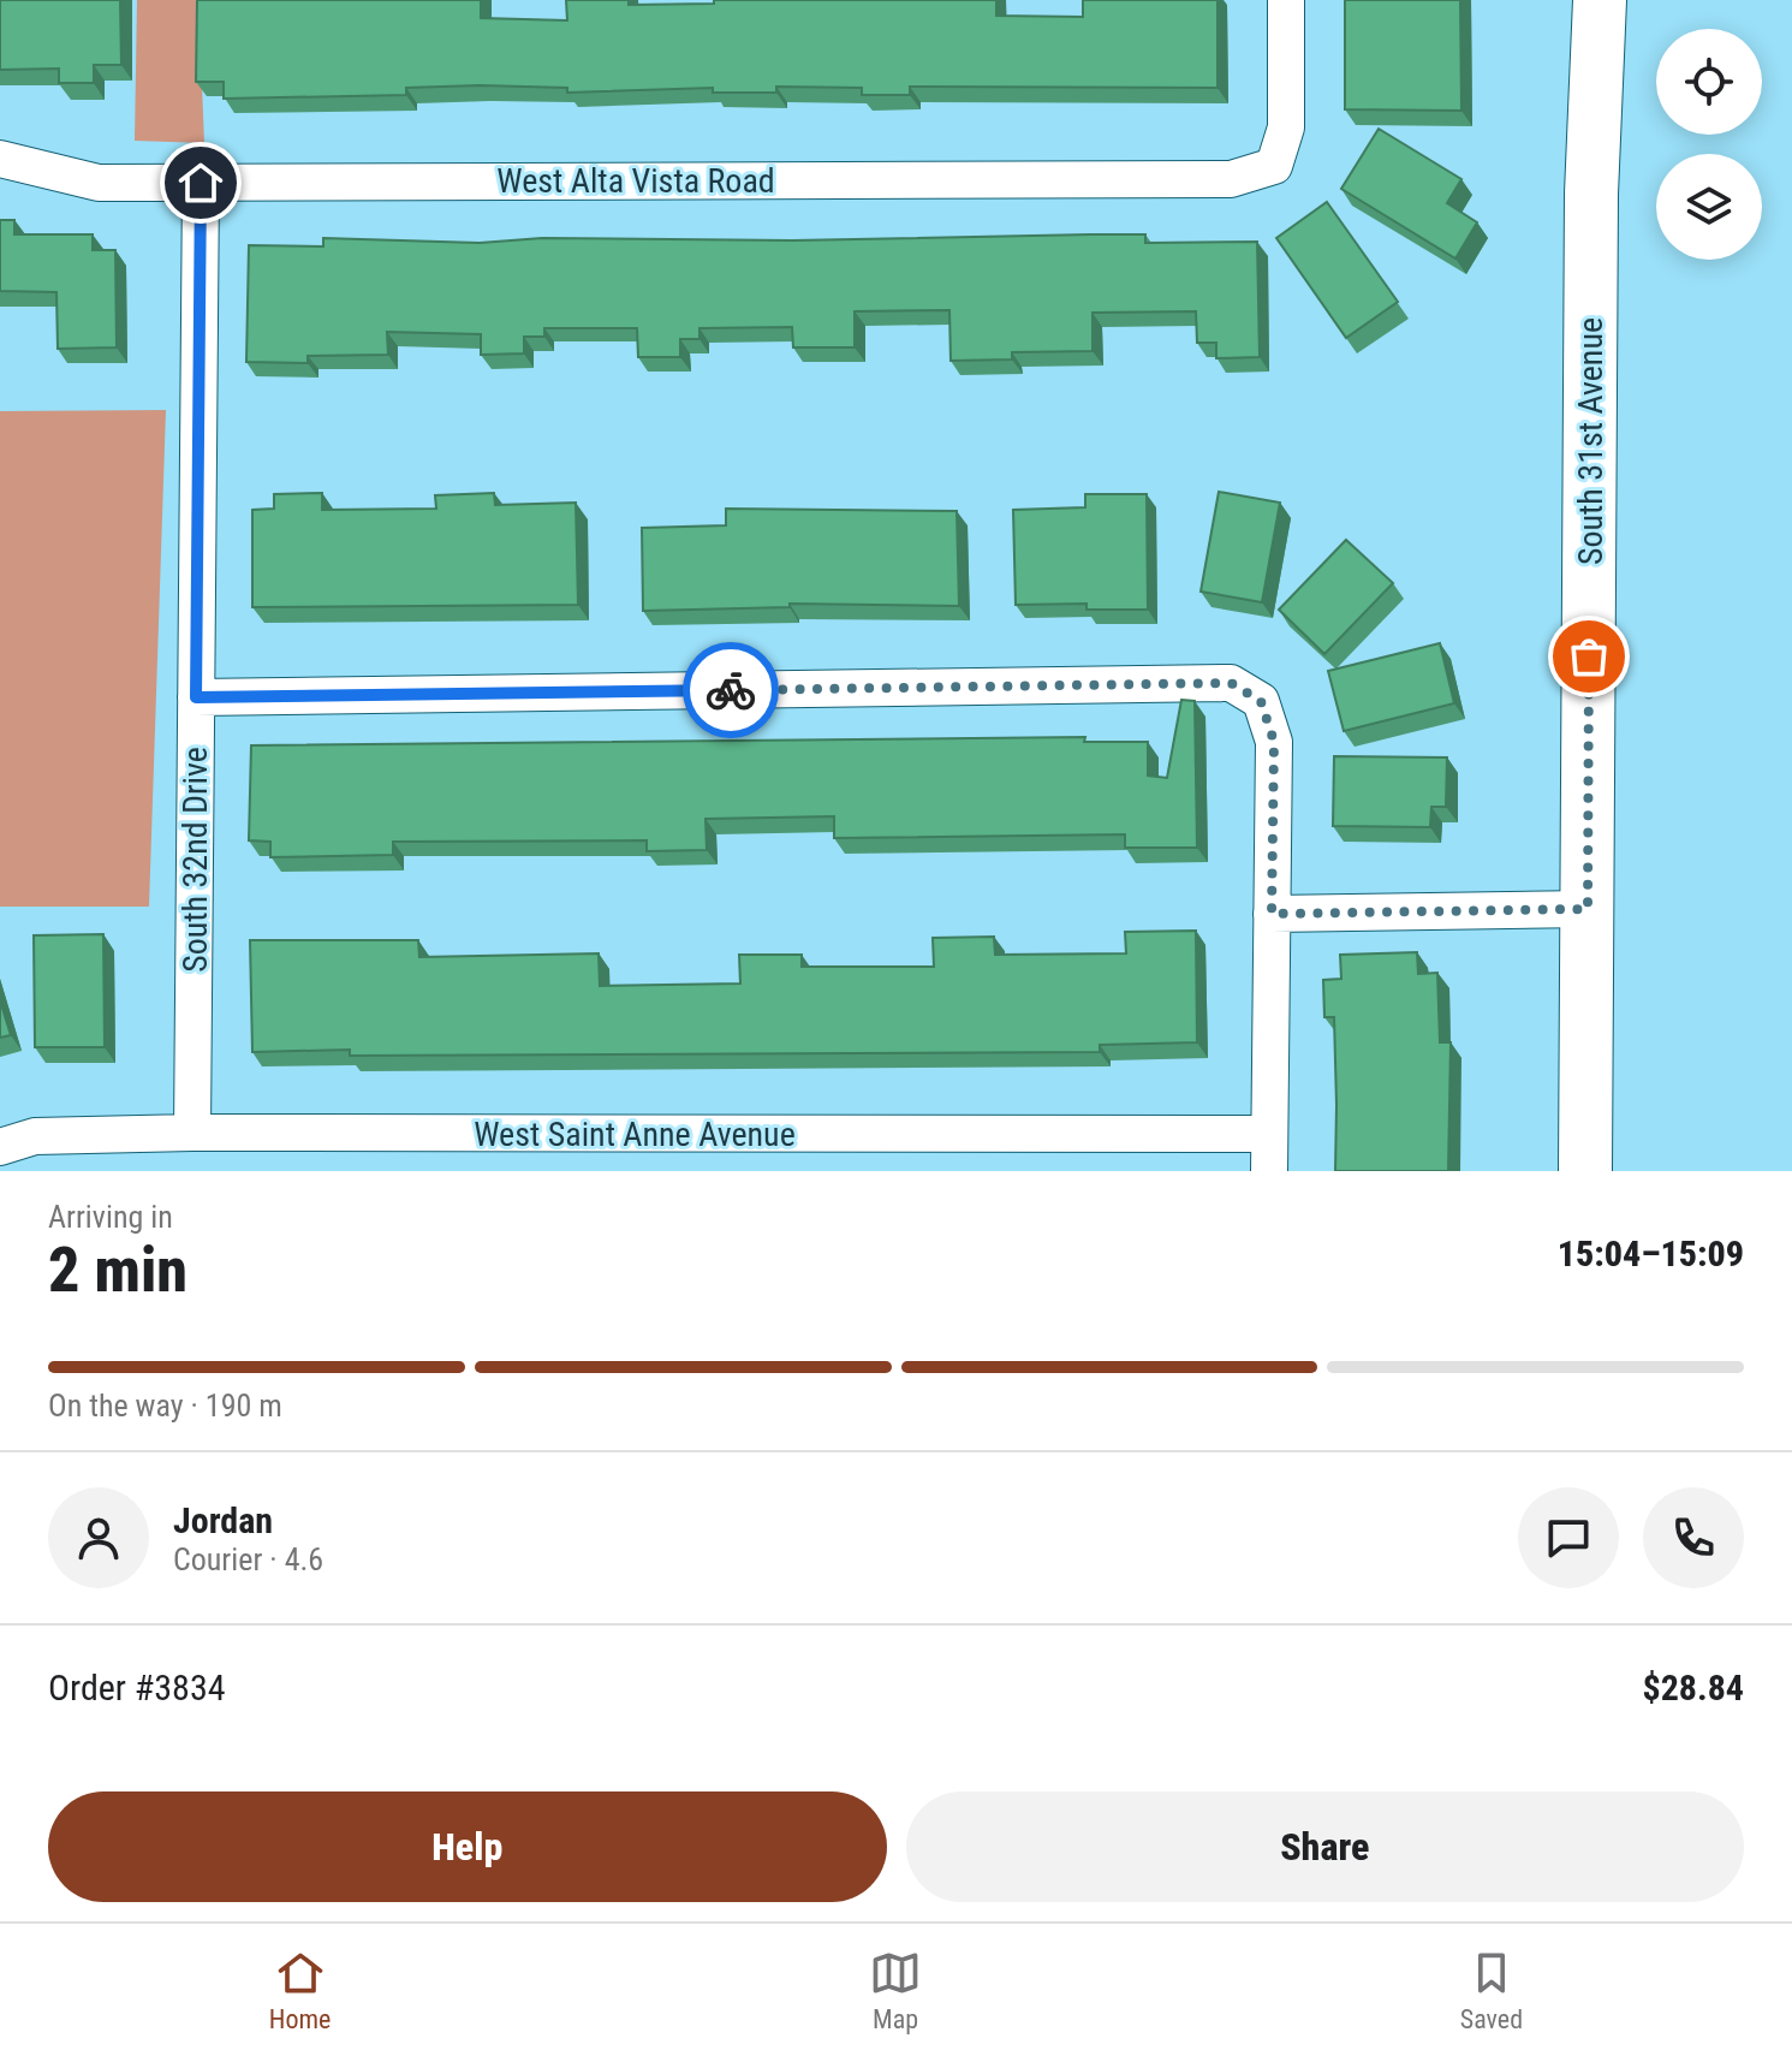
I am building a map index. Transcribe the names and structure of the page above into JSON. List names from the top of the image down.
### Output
{
  "streets": {
    "street": [
      "West Alta Vista Road",
      "South 31st Avenue",
      "South 32nd Drive",
      "West Saint Anne Avenue"
    ]
  },
  "crossings": [
    ["West Alta Vista Road", "South 32nd Drive"],
    ["South 32nd Drive", "West Saint Anne Avenue"]
  ],
  "page": {
    "heading": ["2 min", "Arriving in", "15:04–15:09"],
    "panel": [
      "Jordan",
      "Courier · 4.6",
      "Order #3834",
      "$28.84"
    ],
    "bar": "On the way · 190 m",
    "buttons": ["Help", "Share"],
    "tabs": ["Home", "Map", "Saved"]
  }
}
